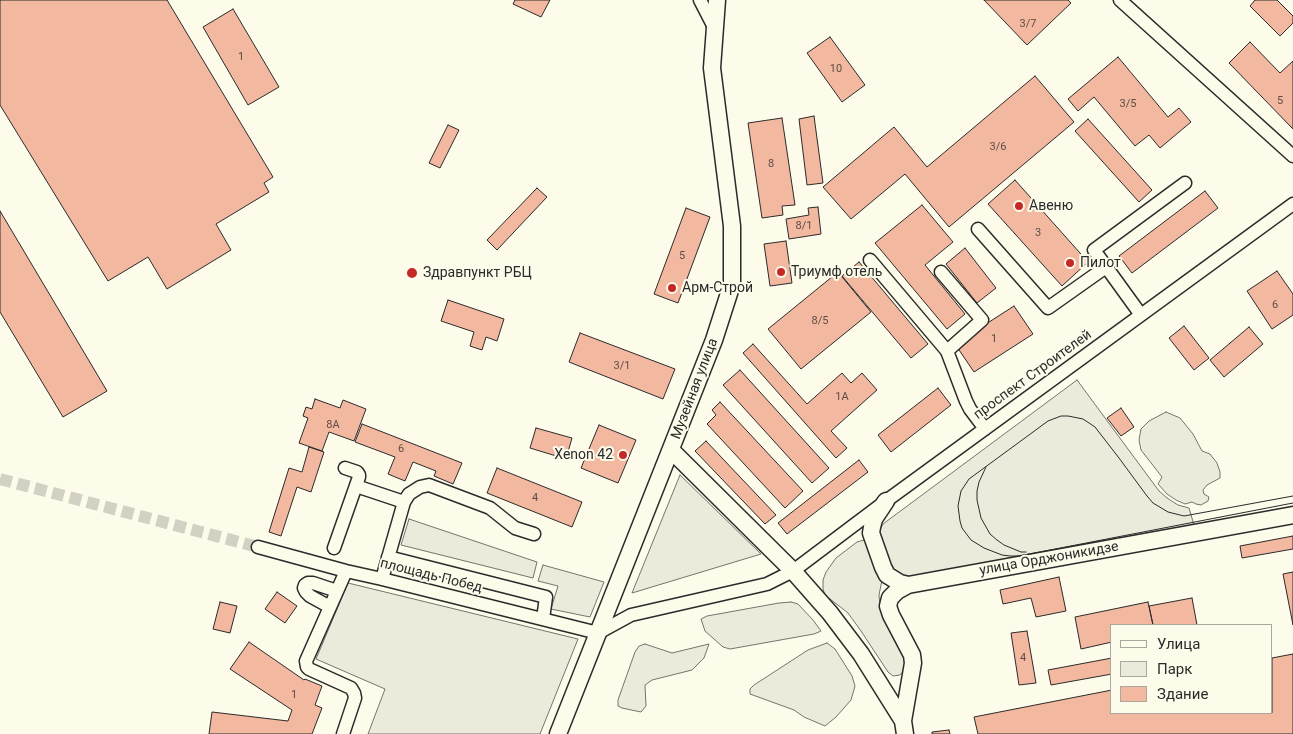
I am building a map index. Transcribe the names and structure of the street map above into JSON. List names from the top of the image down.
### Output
{
  "streets": {
    "main road": ["Музейная улица", "улица Орджоникидзе"],
    "street": ["проспект Строителей", "площадь Побед"]
  },
  "crossings": [
    ["проспект Строителей", "Музейная улица"],
    ["проспект Строителей", "площадь Побед"],
    ["Музейная улица", "площадь Побед"]
  ],
  "places": [
    "Авеню",
    "Пилот",
    "Триумф отель",
    "Здравпункт РБЦ",
    "Арм-Строй",
    "Xenon 42"
  ],
  "house_numbers": [
    "3/7",
    "1",
    "10",
    "5",
    "3/5",
    "3/6",
    "8",
    "8/1",
    "3",
    "5",
    "6",
    "8/5",
    "1",
    "3/1",
    "1А",
    "8А",
    "6",
    "4",
    "4",
    "1"
  ],
  "legend": ["Улица", "Парк", "Здание"]
}
